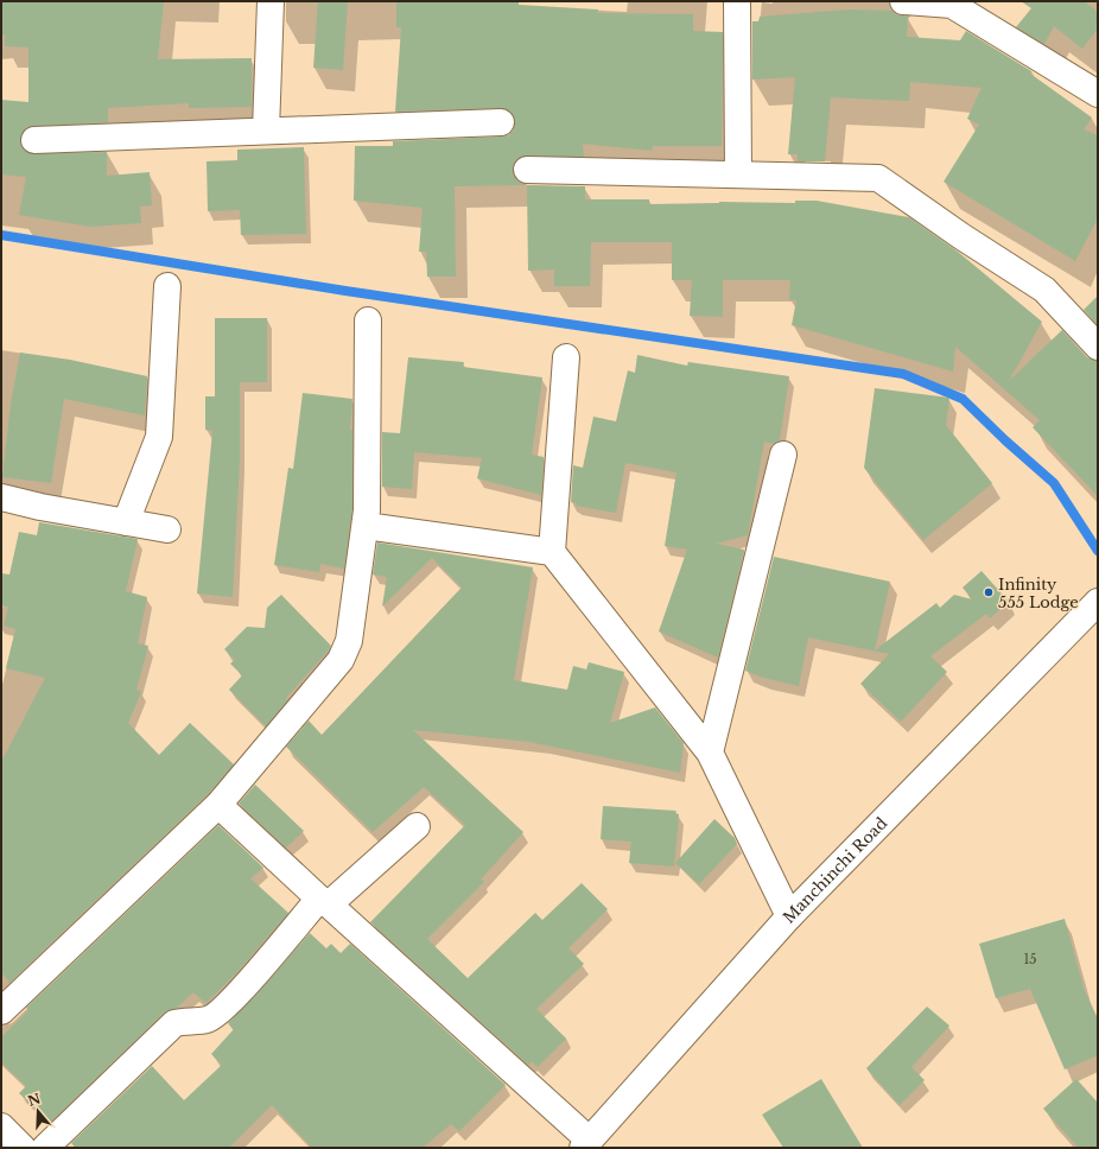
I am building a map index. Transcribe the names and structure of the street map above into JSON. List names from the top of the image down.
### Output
{
  "streets": {
    "main road": ["Manchinchi Road"]
  },
  "places": ["Infinity 555 Lodge"],
  "house_numbers": ["15"],
  "north": "top"
}
